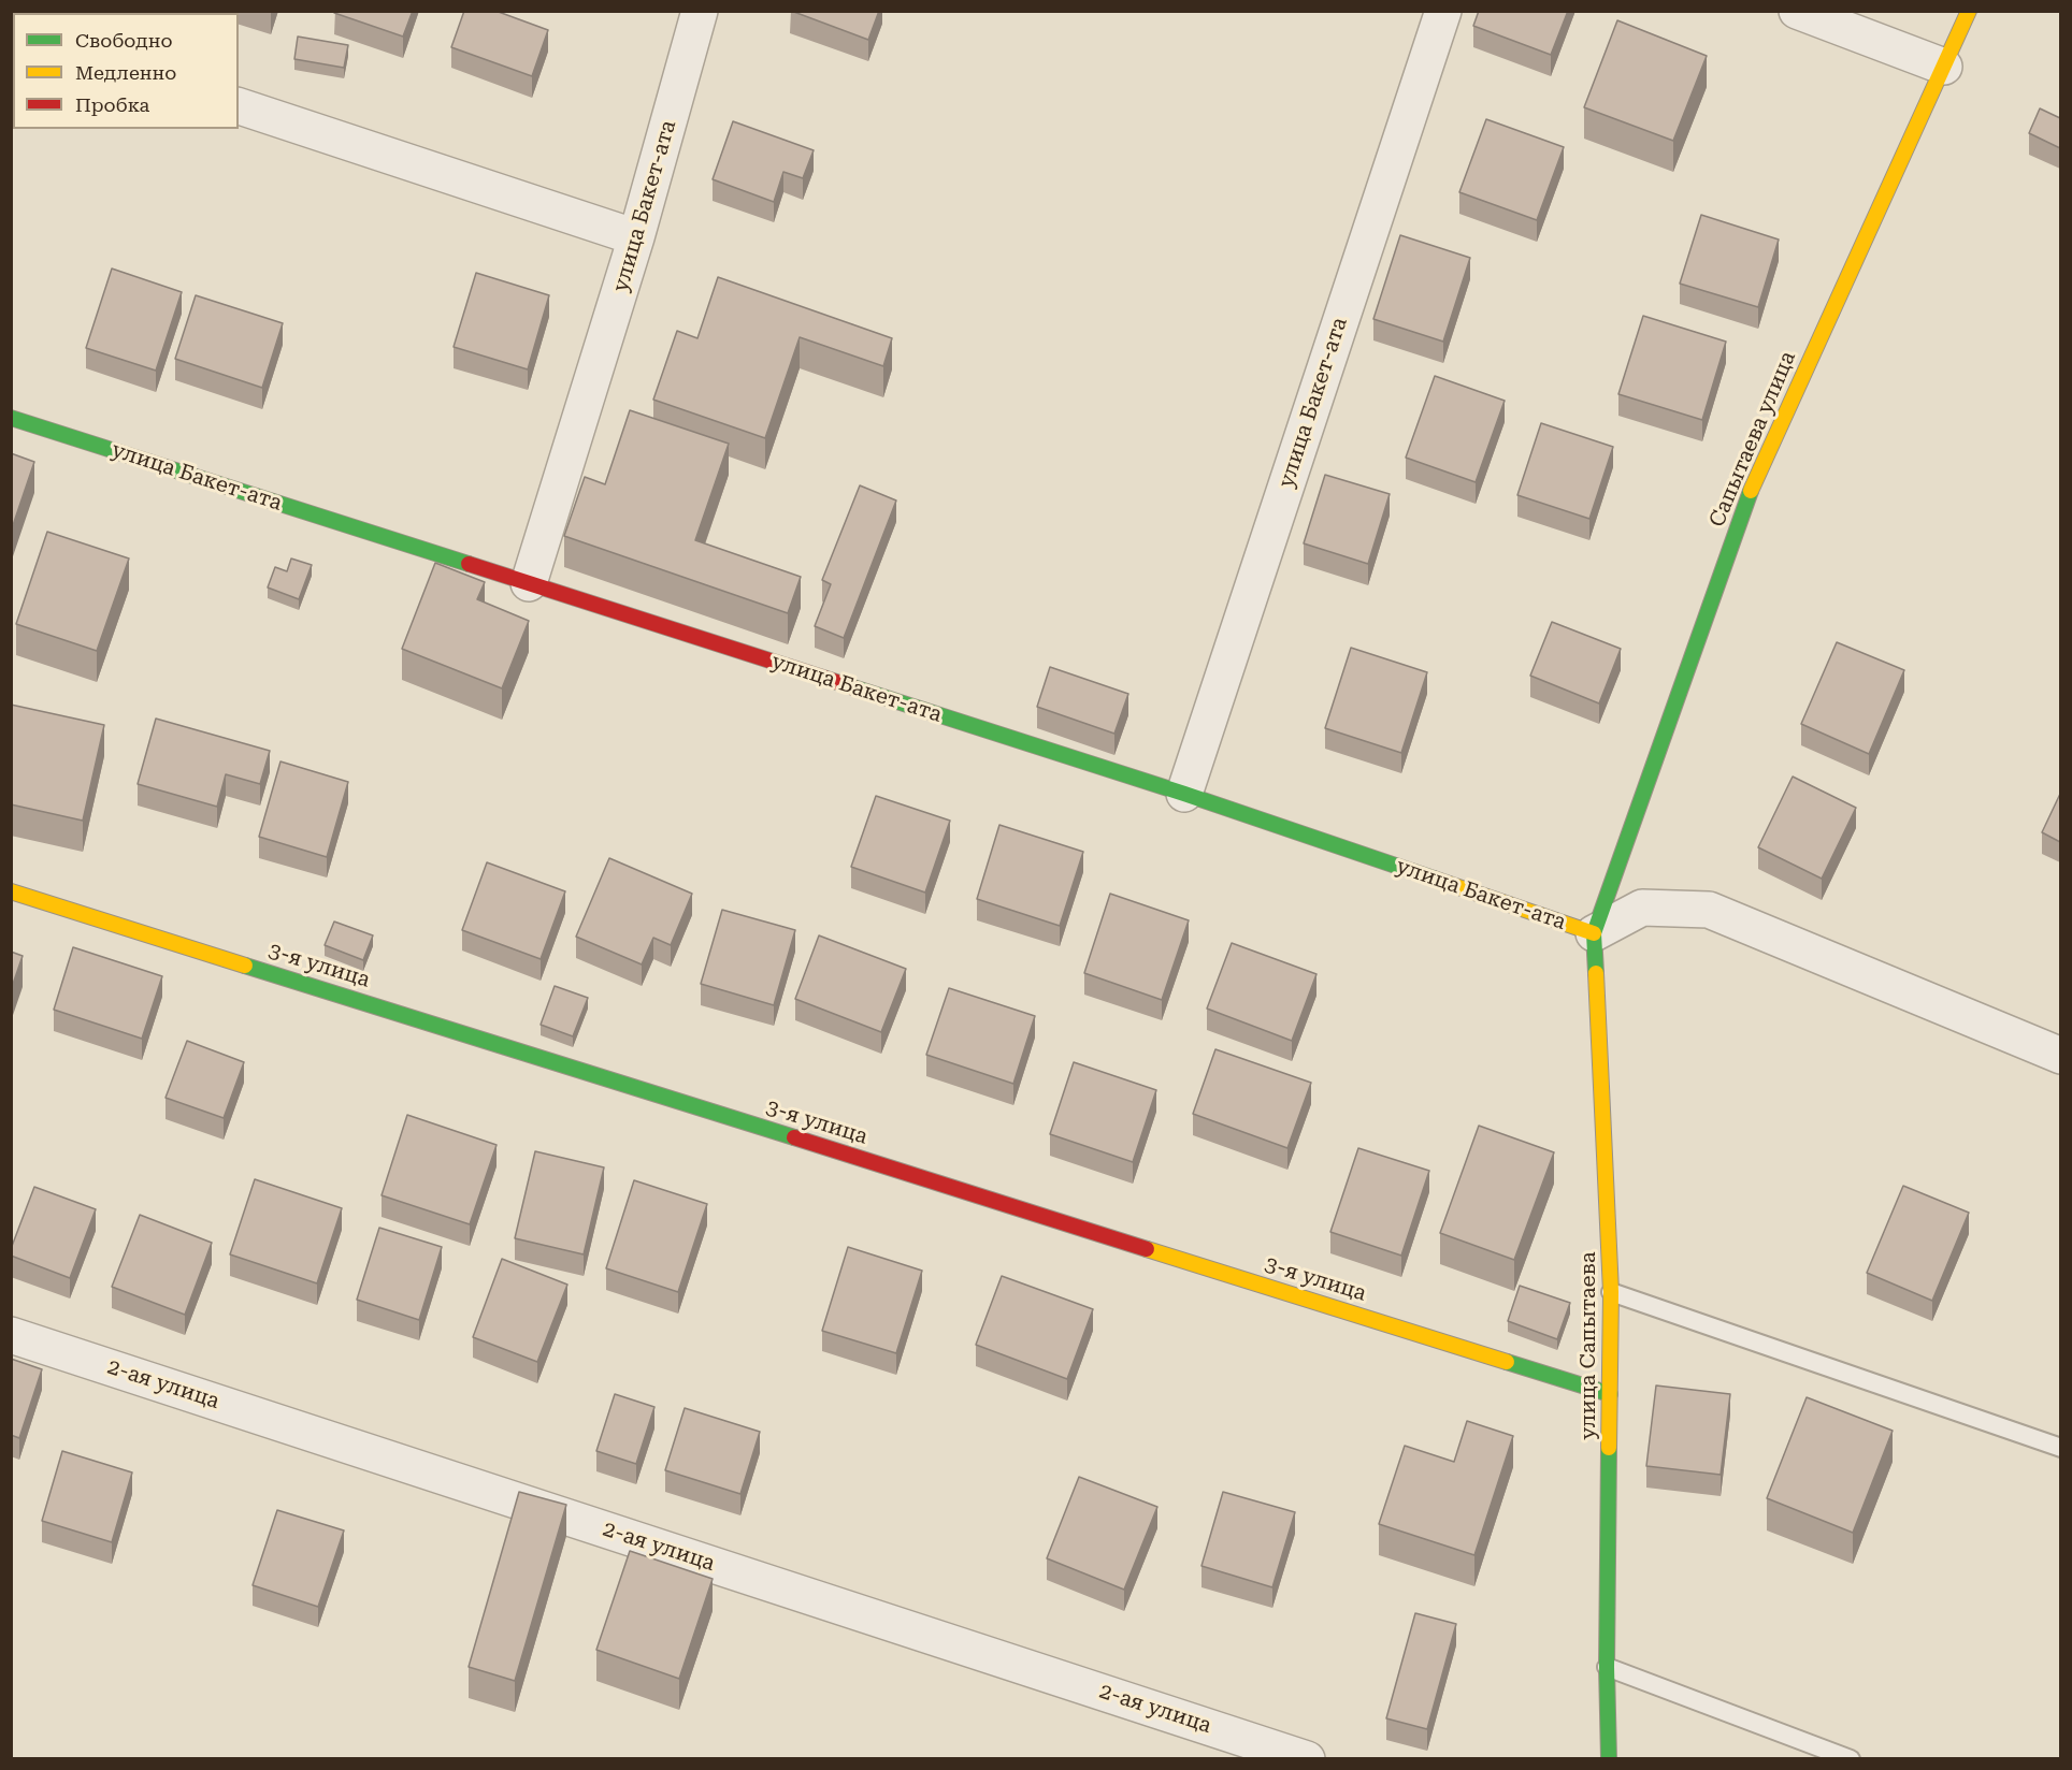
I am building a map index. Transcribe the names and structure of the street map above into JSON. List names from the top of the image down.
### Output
{
  "streets": {
    "street": [
      "улица Бакет-ата",
      "Сапытаева улица",
      "3-я улица",
      "улица Сапытаева",
      "2-ая улица"
    ]
  },
  "crossings": [
    ["улица Бакет-ата", "Сапытаева улица"],
    ["улица Бакет-ата", "улица Сапытаева"],
    ["Сапытаева улица", "улица Сапытаева"],
    ["3-я улица", "улица Сапытаева"]
  ],
  "legend": ["Свободно", "Медленно", "Пробка"]
}
